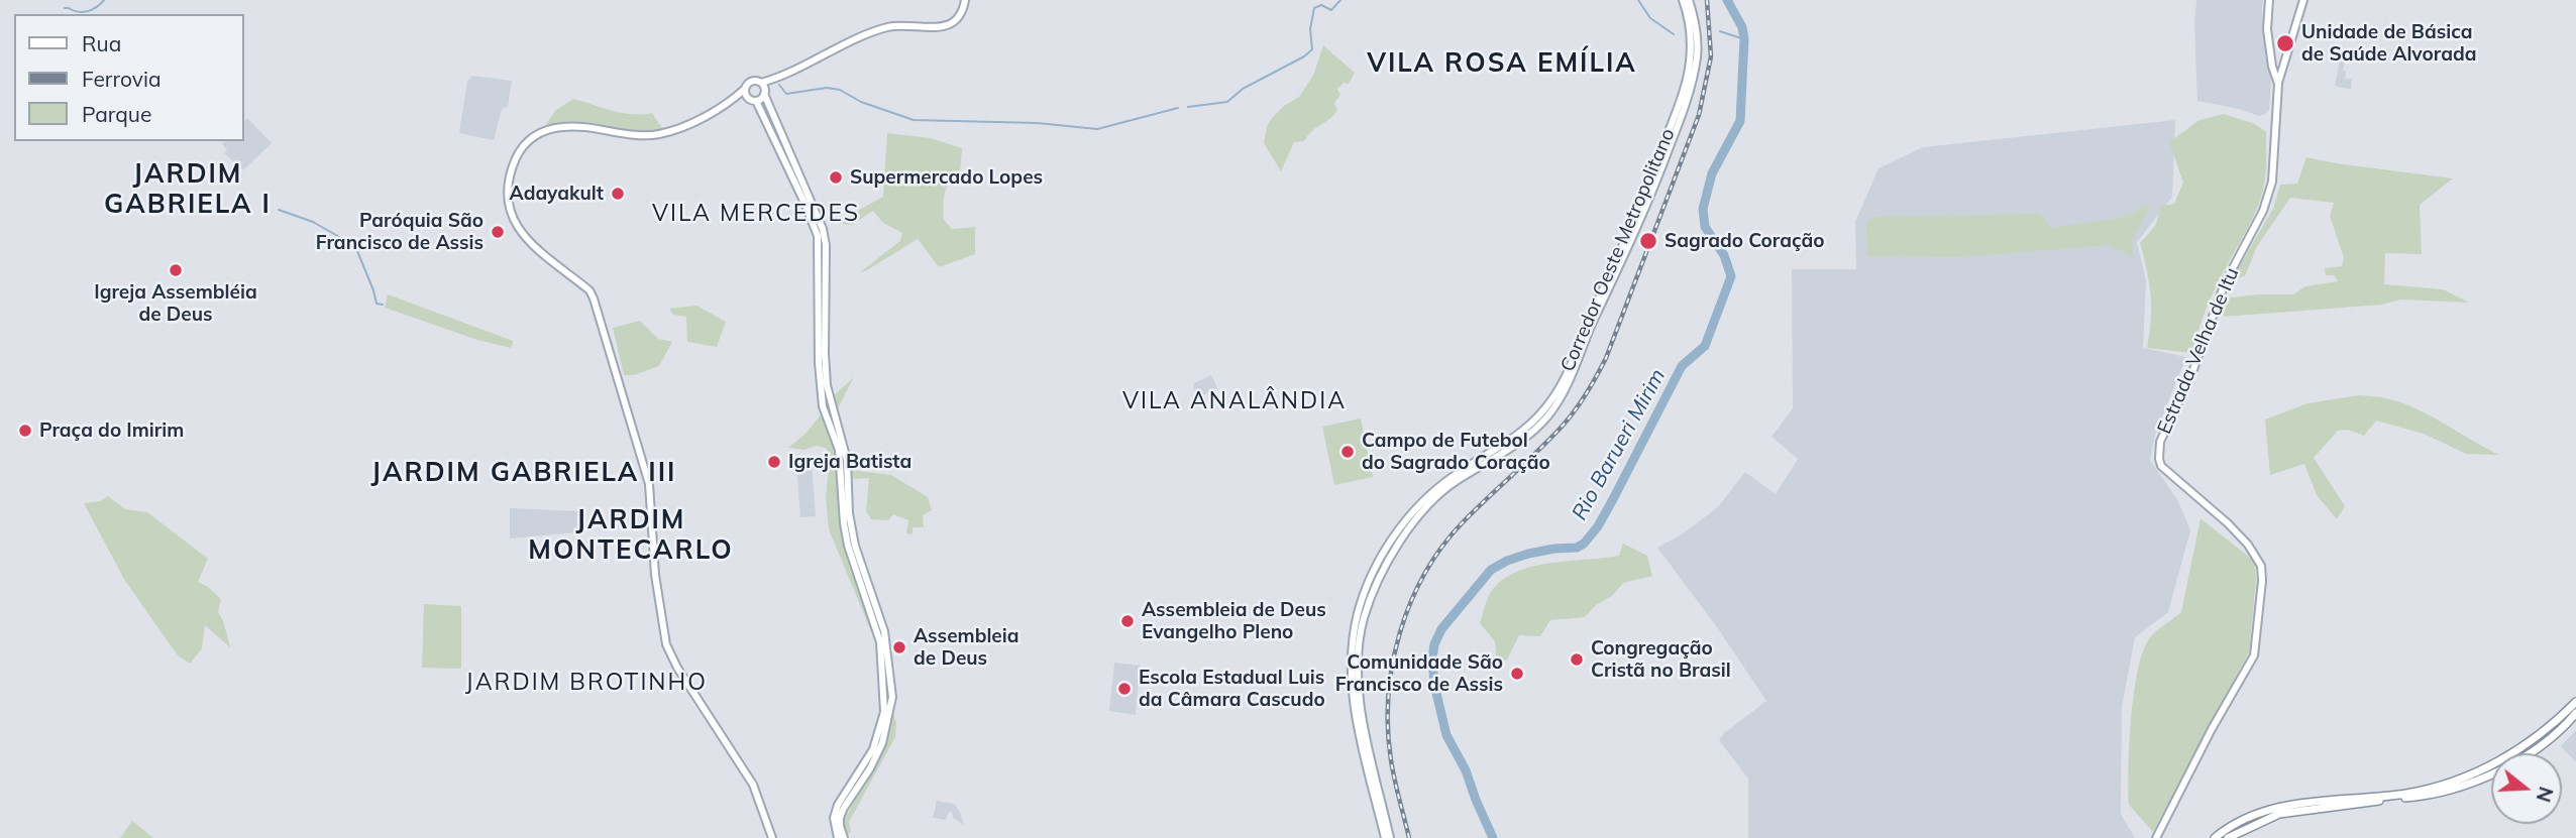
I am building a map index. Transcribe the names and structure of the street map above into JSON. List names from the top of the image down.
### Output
{
  "streets": {
    "main road": ["Corredor Oeste Metropolitano", "Estrada Velha de Itu"]
  },
  "districts": [
    "VILA ROSA EMÍLIA",
    "JARDIM GABRIELA I",
    "VILA MERCEDES",
    "VILA ANALÂNDIA",
    "JARDIM GABRIELA III",
    "JARDIM MONTECARLO",
    "JARDIM BROTINHO"
  ],
  "water": ["Rio Barueri Mirim"],
  "places": [
    "Unidade de Básica de Saúde Alvorada",
    "Supermercado Lopes",
    "Adayakult",
    "Paróquia São Francisco de Assis",
    "Sagrado Coração",
    "Igreja Assembléia de Deus",
    "Praça do Imirim",
    "Campo de Futebol do Sagrado Coração",
    "Igreja Batista",
    "Assembleia de Deus Evangelho Pleno",
    "Assembleia de Deus",
    "Congregação Cristã no Brasil",
    "Comunidade São Francisco de Assis",
    "Escola Estadual Luis da Câmara Cascudo"
  ],
  "legend": ["Rua", "Ferrovia", "Parque"],
  "north": "right"
}
